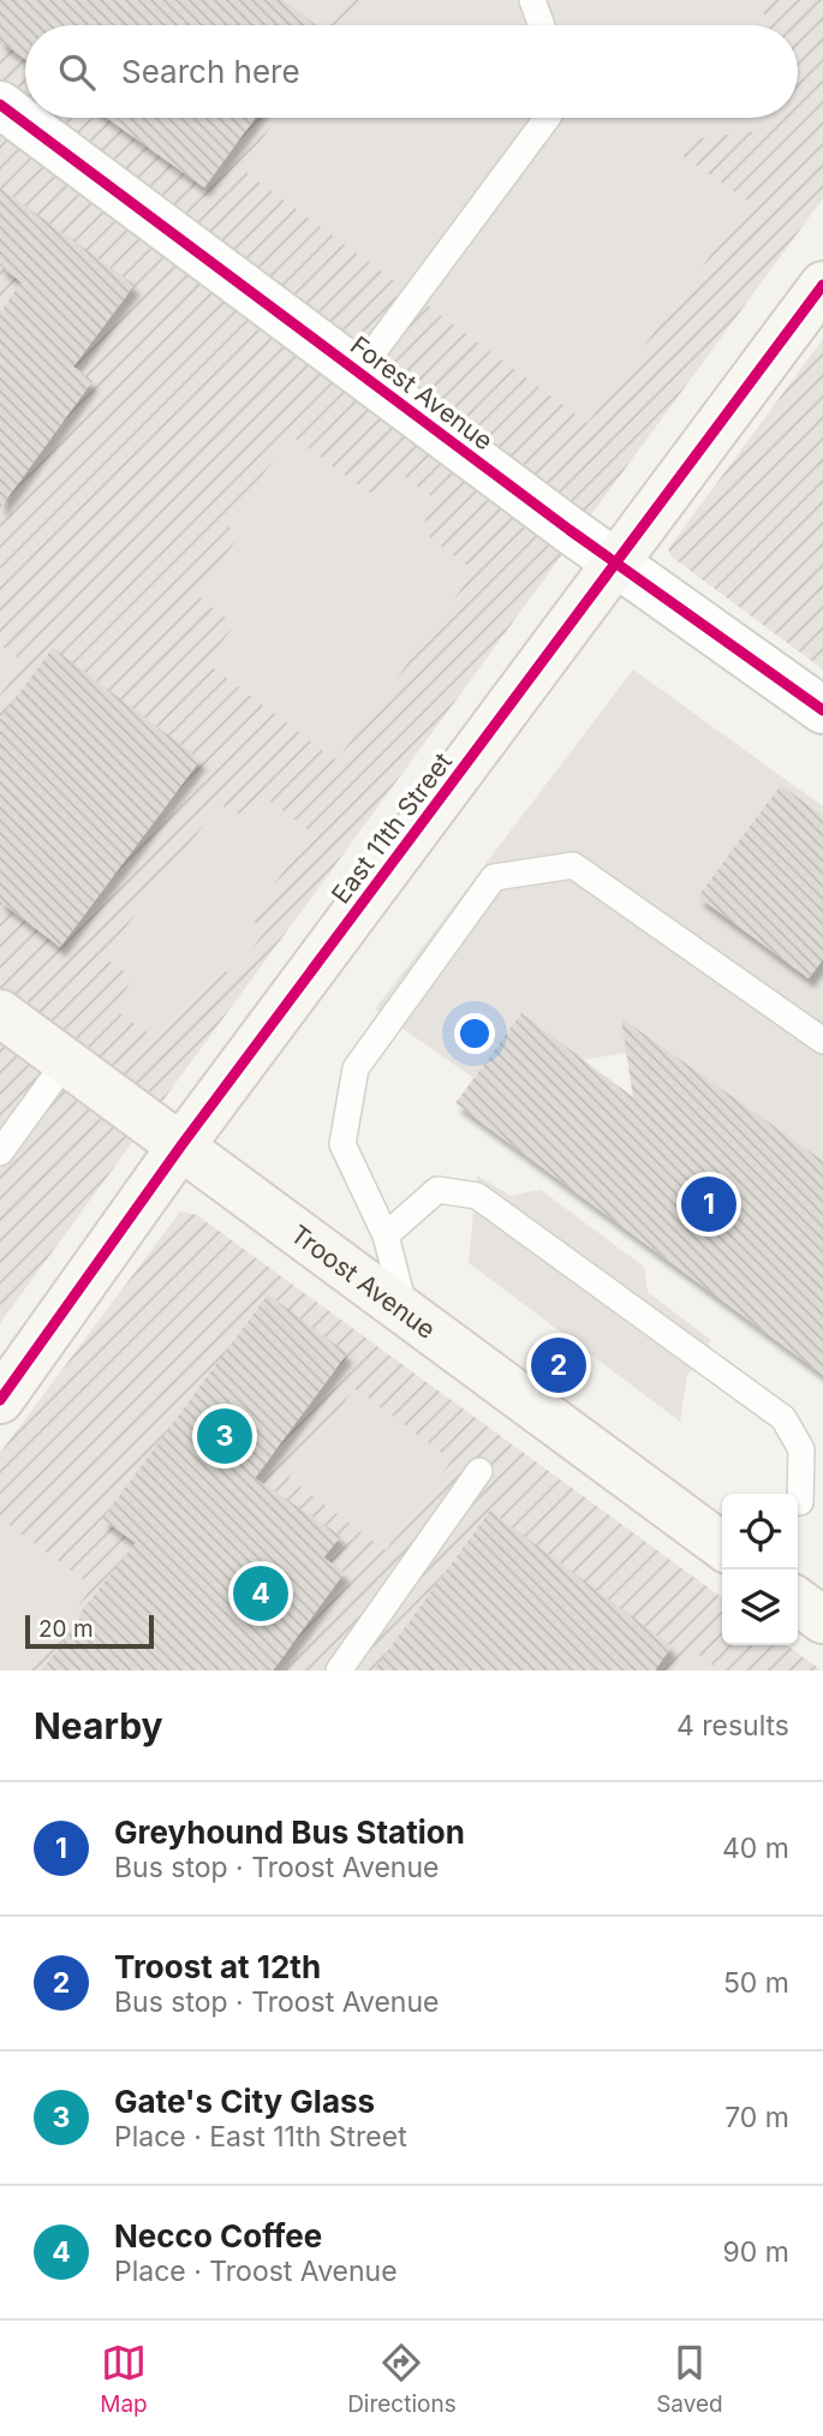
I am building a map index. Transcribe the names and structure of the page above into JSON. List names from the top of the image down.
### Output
{
  "streets": {
    "main road": ["East 11th Street", "Troost Avenue"],
    "street": ["Forest Avenue"]
  },
  "crossings": [
    ["Forest Avenue", "East 11th Street"],
    ["East 11th Street", "Troost Avenue"]
  ],
  "scale_bar": "20 m",
  "page": {
    "search": "Search here",
    "pins": [
      "1",
      "2",
      "3",
      "4"
    ],
    "scale": "20 m",
    "heading": ["Nearby", "4 results"],
    "list": [
      {
        "mark": "1",
        "name": "Greyhound Bus Station",
        "note": "Bus stop · Troost Avenue",
        "value": "40 m"
      },
      {
        "mark": "2",
        "name": "Troost at 12th",
        "note": "Bus stop · Troost Avenue",
        "value": "50 m"
      },
      {
        "mark": "3",
        "name": "Gate's City Glass",
        "note": "Place · East 11th Street",
        "value": "70 m"
      },
      {
        "mark": "4",
        "name": "Necco Coffee",
        "note": "Place · Troost Avenue",
        "value": "90 m"
      }
    ],
    "nav": ["Map", "Directions", "Saved"]
  }
}
